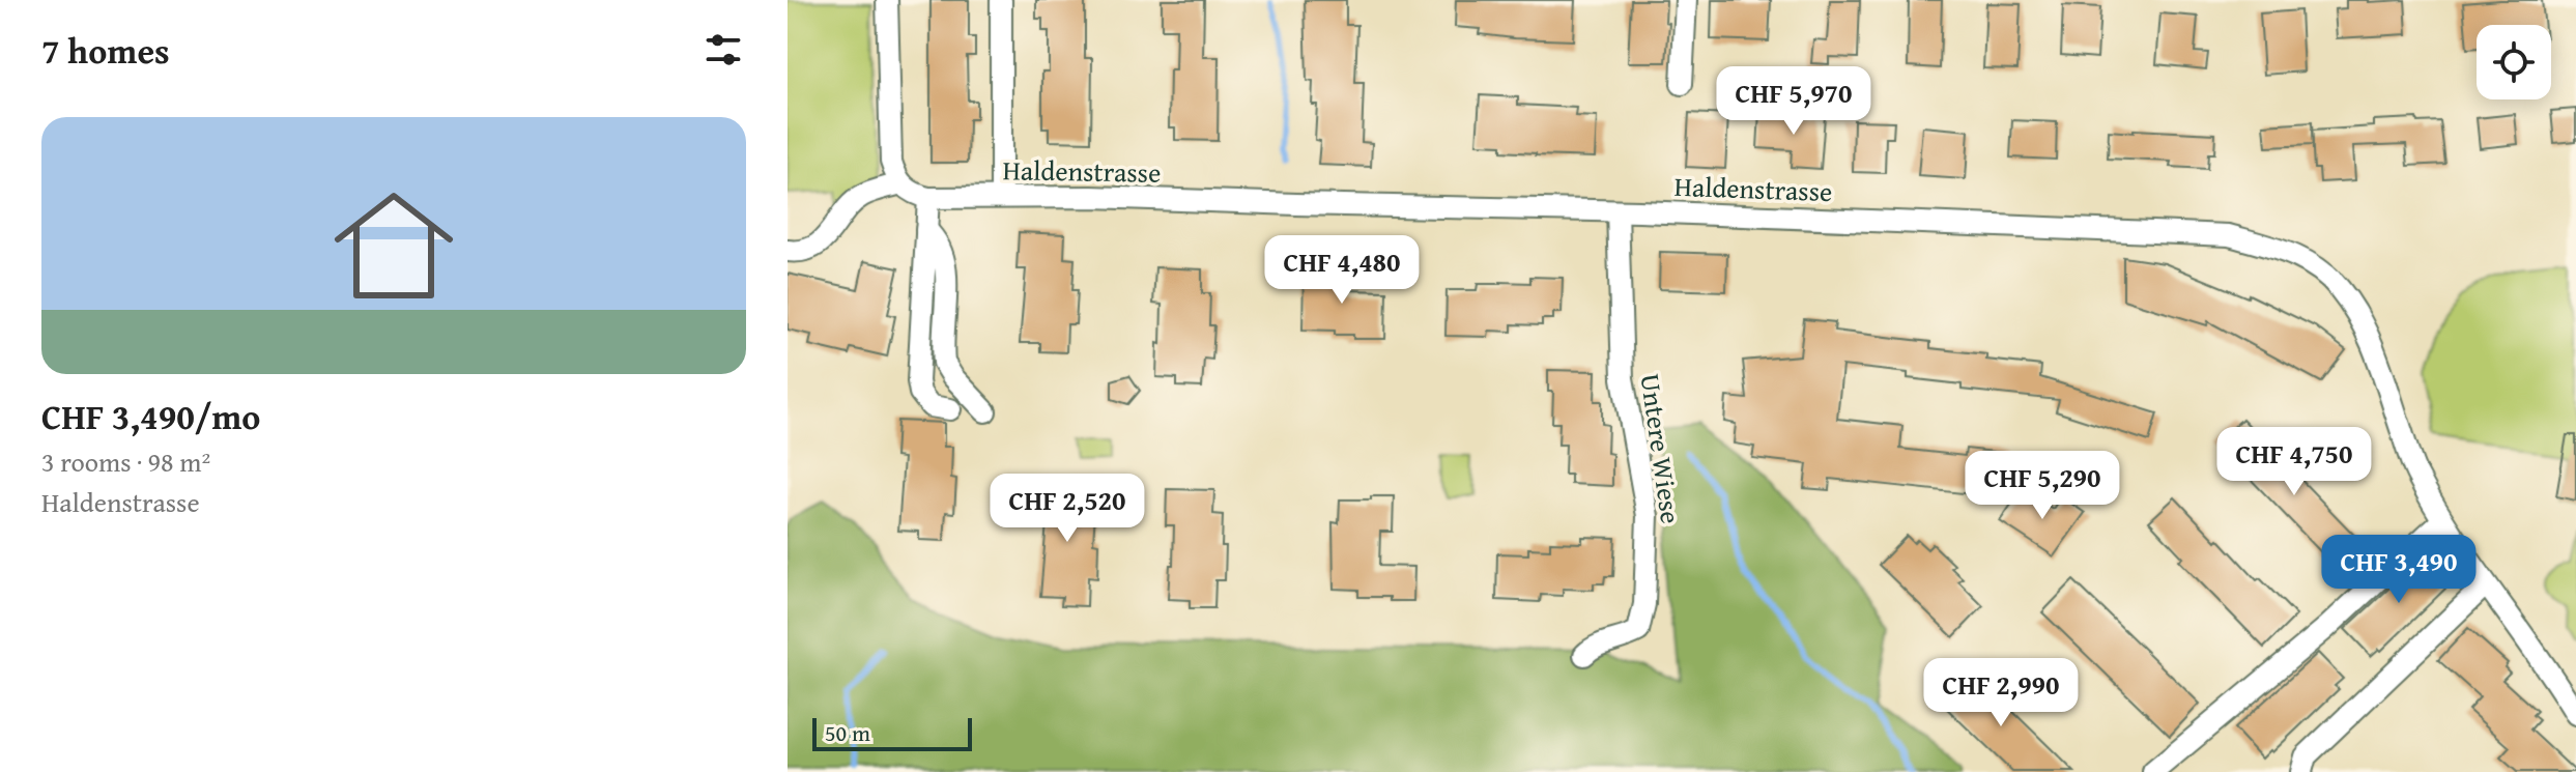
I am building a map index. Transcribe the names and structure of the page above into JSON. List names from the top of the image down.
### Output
{
  "streets": {
    "street": ["Haldenstrasse", "Untere Wiese"]
  },
  "crossings": [
    ["Haldenstrasse", "Untere Wiese"]
  ],
  "scale_bar": "50 m",
  "page": {
    "heading": "7 homes",
    "price": [
      "CHF 5,970",
      "CHF 4,480",
      "CHF 4,750",
      "CHF 5,290",
      "CHF 2,520",
      "CHF 3,490",
      "CHF 2,990"
    ],
    "list": [
      {
        "name": "CHF 3,490/mo",
        "note": "3 rooms · 98 m² · Haldenstrasse"
      }
    ],
    "scale": "50 m"
  }
}
